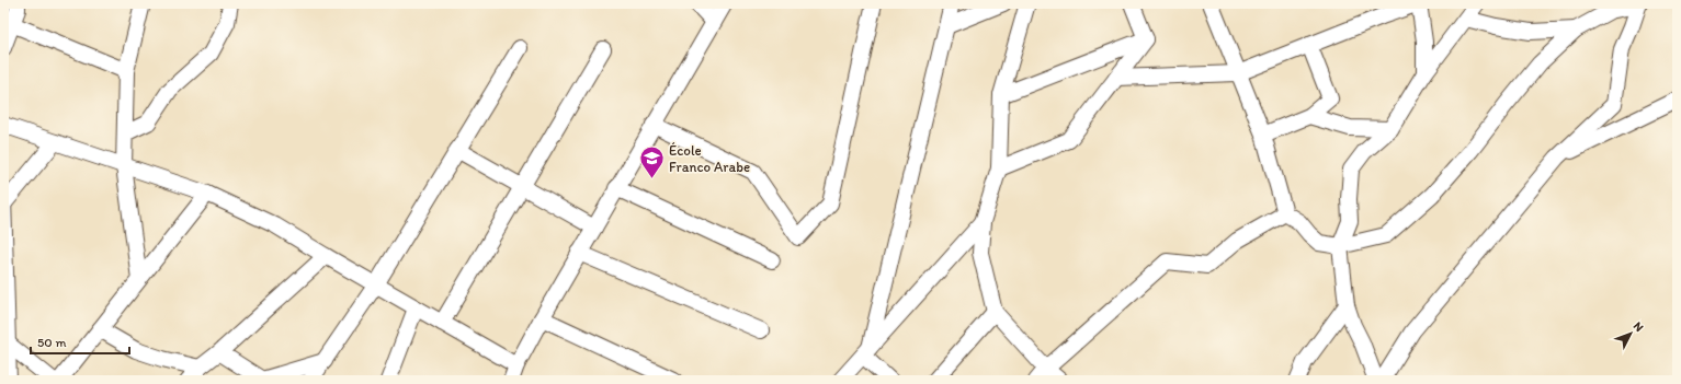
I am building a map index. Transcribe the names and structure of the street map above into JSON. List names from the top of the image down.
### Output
{
  "places": {
    "school or university": ["École Franco Arabe"]
  },
  "scale_bar": "50 m",
  "north": "top right"
}
